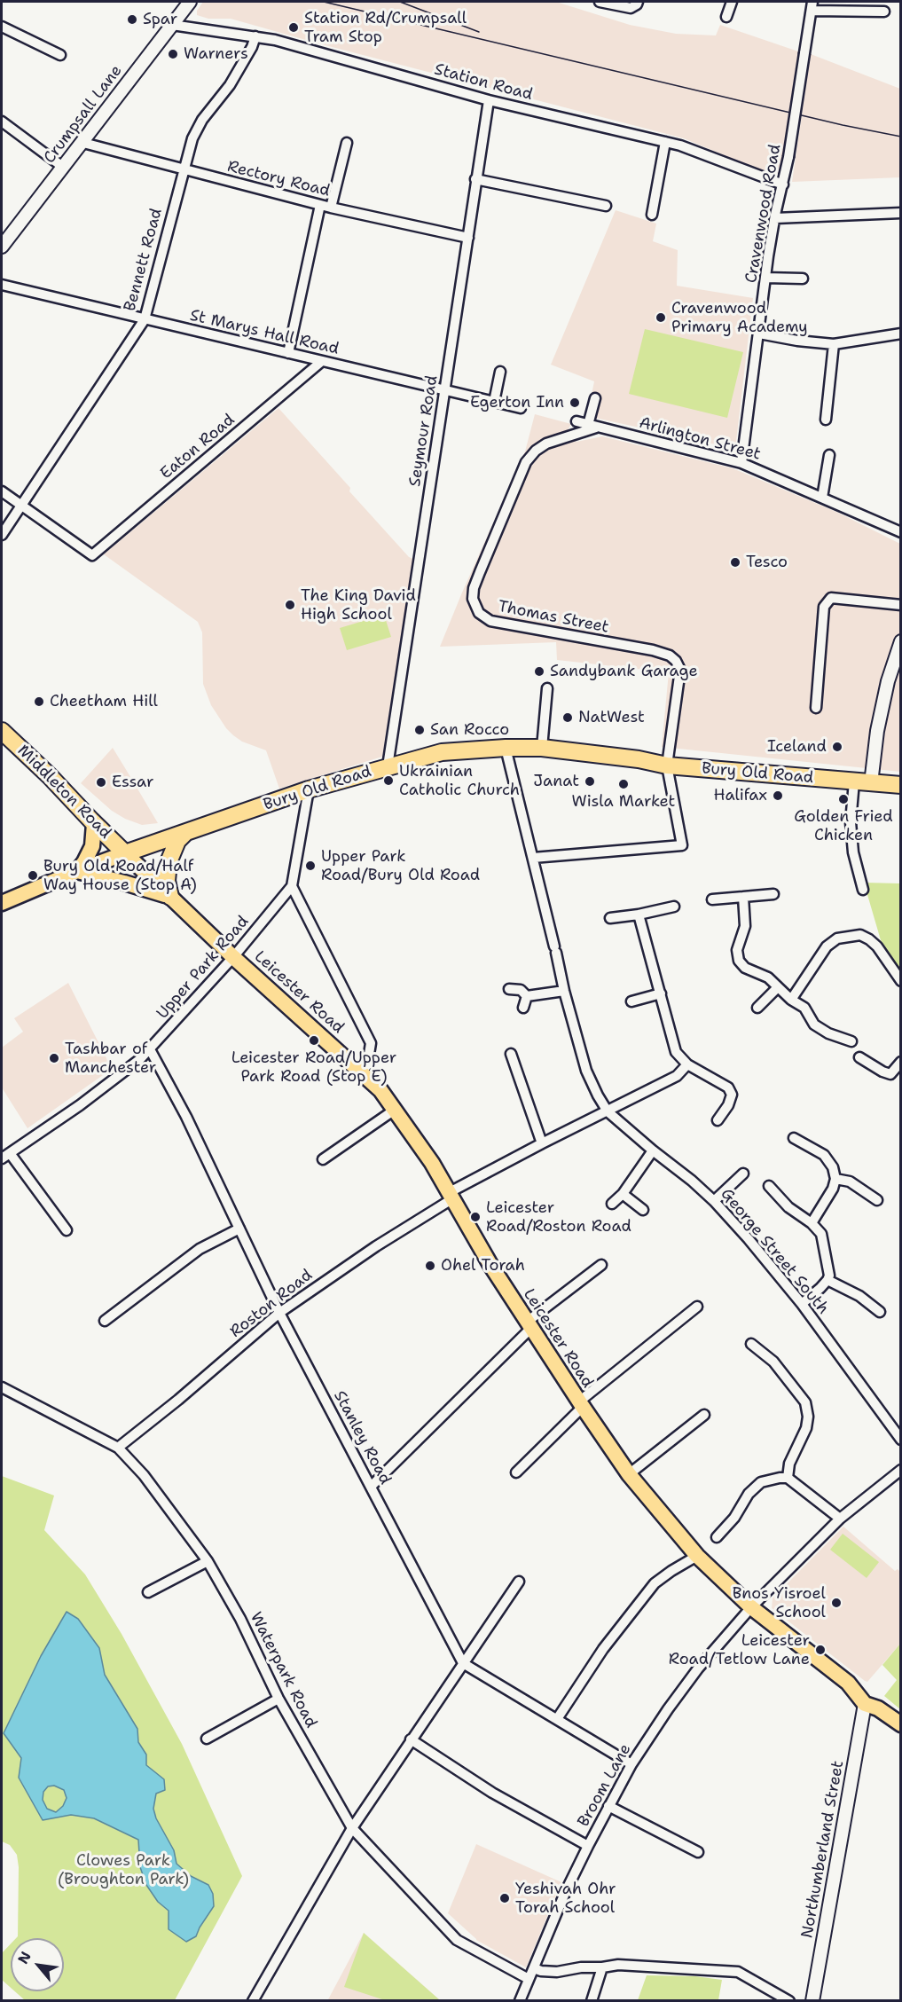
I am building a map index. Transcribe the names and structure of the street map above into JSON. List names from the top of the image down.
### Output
{
  "streets": {
    "highway": ["Bury Old Road", "Middleton Road"],
    "main road": ["Leicester Road"],
    "street": [
      "Station Road",
      "Crumpsall Lane",
      "Rectory Road",
      "Cravenwood Road",
      "Bennett Road",
      "St Marys Hall Road",
      "Seymour Road",
      "Arlington Street",
      "Eaton Road",
      "Thomas Street",
      "Upper Park Road",
      "George Street South",
      "Roston Road",
      "Stanley Road",
      "Waterpark Road",
      "Broom Lane",
      "Northumberland Street"
    ]
  },
  "crossings": [
    ["Station Road", "Crumpsall Lane"],
    ["Station Road", "Cravenwood Road"],
    ["Station Road", "Bennett Road"],
    ["Station Road", "Seymour Road"],
    ["Crumpsall Lane", "Rectory Road"],
    ["Rectory Road", "Bennett Road"],
    ["Rectory Road", "Seymour Road"],
    ["Cravenwood Road", "Arlington Street"],
    ["Bennett Road", "St Marys Hall Road"],
    ["Bennett Road", "Eaton Road"],
    ["St Marys Hall Road", "Seymour Road"],
    ["St Marys Hall Road", "Eaton Road"],
    ["Seymour Road", "Bury Old Road"],
    ["Arlington Street", "Thomas Street"],
    ["Thomas Street", "Bury Old Road"],
    ["Thomas Street", "George Street South"],
    ["Bury Old Road", "Middleton Road"],
    ["Bury Old Road", "Upper Park Road"],
    ["Bury Old Road", "Leicester Road"],
    ["Bury Old Road", "George Street South"],
    ["Middleton Road", "Leicester Road"],
    ["Upper Park Road", "Leicester Road"],
    ["Upper Park Road", "Stanley Road"],
    ["Leicester Road", "Roston Road"],
    ["Leicester Road", "Broom Lane"],
    ["Leicester Road", "Northumberland Street"],
    ["George Street South", "Roston Road"],
    ["Roston Road", "Stanley Road"],
    ["Roston Road", "Waterpark Road"],
    ["Waterpark Road", "Broom Lane"]
  ],
  "parks": ["Clowes Park (Broughton Park)"],
  "places": [
    "Spar",
    "Station Rd/Crumpsall Tram Stop",
    "Warners",
    "Cravenwood Primary Academy",
    "Egerton Inn",
    "Tesco",
    "The King David High School",
    "Sandybank Garage",
    "Cheetham Hill",
    "NatWest",
    "San Rocco",
    "Iceland",
    "Ukrainian Catholic Church",
    "Janat",
    "Essar",
    "Wisla Market",
    "Halifax",
    "Golden Fried Chicken",
    "Upper Park Road/Bury Old Road",
    "Bury Old Road/Half Way House (Stop A)",
    "Leicester Road/Upper Park Road (Stop E)",
    "Tashbar of Manchester",
    "Leicester Road/Roston Road",
    "Ohel Torah",
    "Bnos Yisroel School",
    "Leicester Road/Tetlow Lane",
    "Yeshivah Ohr Torah School"
  ],
  "north": "top left"
}
